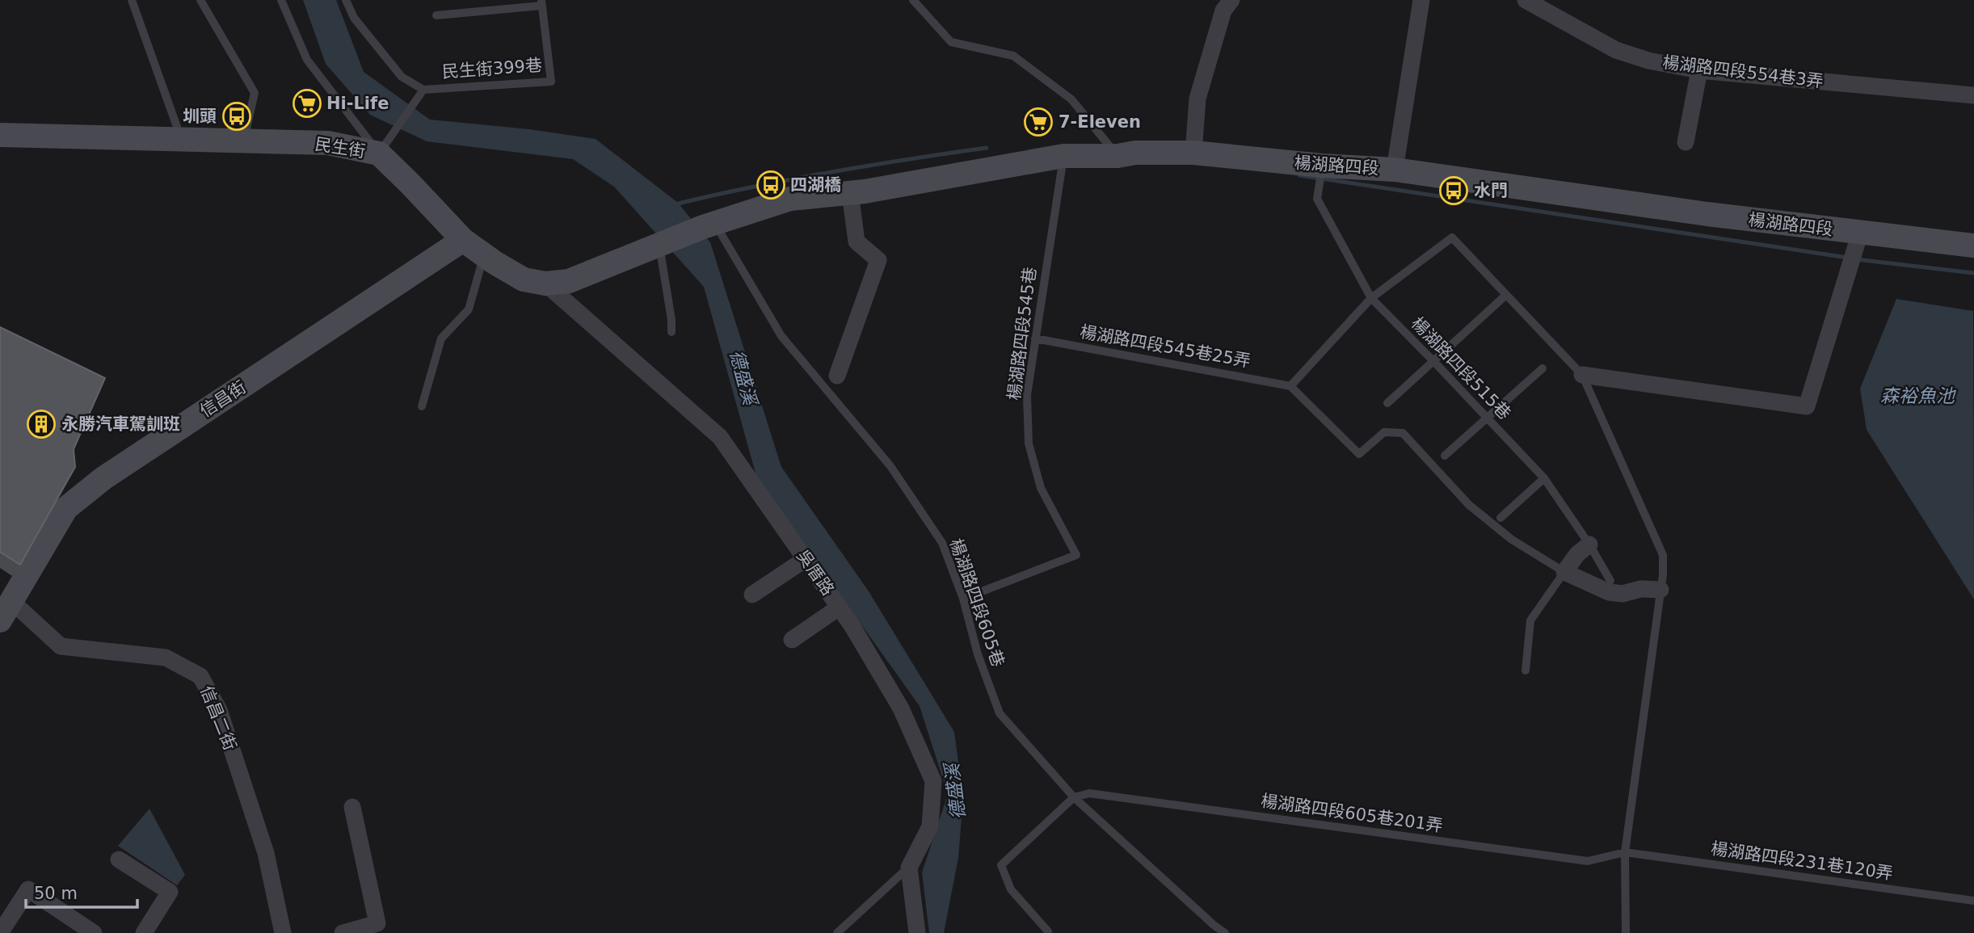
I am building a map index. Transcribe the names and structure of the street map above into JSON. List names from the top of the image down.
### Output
{
  "streets": {
    "street": [
      "楊湖路四段554巷3弄",
      "民生街",
      "楊湖路四段",
      "信昌街",
      "吳厝路",
      "信昌二街"
    ],
    "lane": [
      "民生街399巷",
      "楊湖路四段545巷",
      "楊湖路四段545巷25弄",
      "楊湖路四段515巷",
      "楊湖路四段605巷",
      "楊湖路四段605巷201弄",
      "楊湖路四段231巷120弄"
    ]
  },
  "crossings": [
    ["民生街", "信昌街"],
    ["民生街", "吳厝路"],
    ["楊湖路四段", "楊湖路四段545巷"],
    ["楊湖路四段", "楊湖路四段515巷"],
    ["楊湖路四段", "楊湖路四段605巷"],
    ["楊湖路四段545巷", "楊湖路四段545巷25弄"],
    ["楊湖路四段545巷", "楊湖路四段605巷"],
    ["信昌街", "信昌二街"],
    ["楊湖路四段605巷", "楊湖路四段605巷201弄"],
    ["楊湖路四段605巷201弄", "楊湖路四段231巷120弄"]
  ],
  "water": ["德盛溪", "森裕魚池"],
  "places": {
    "supermarket": ["Hi-Life", "7-Eleven"],
    "bus stop": ["圳頭", "四湖橋", "水門"],
    "building": ["永勝汽車駕訓班"]
  },
  "scale_bar": "50 m"
}
